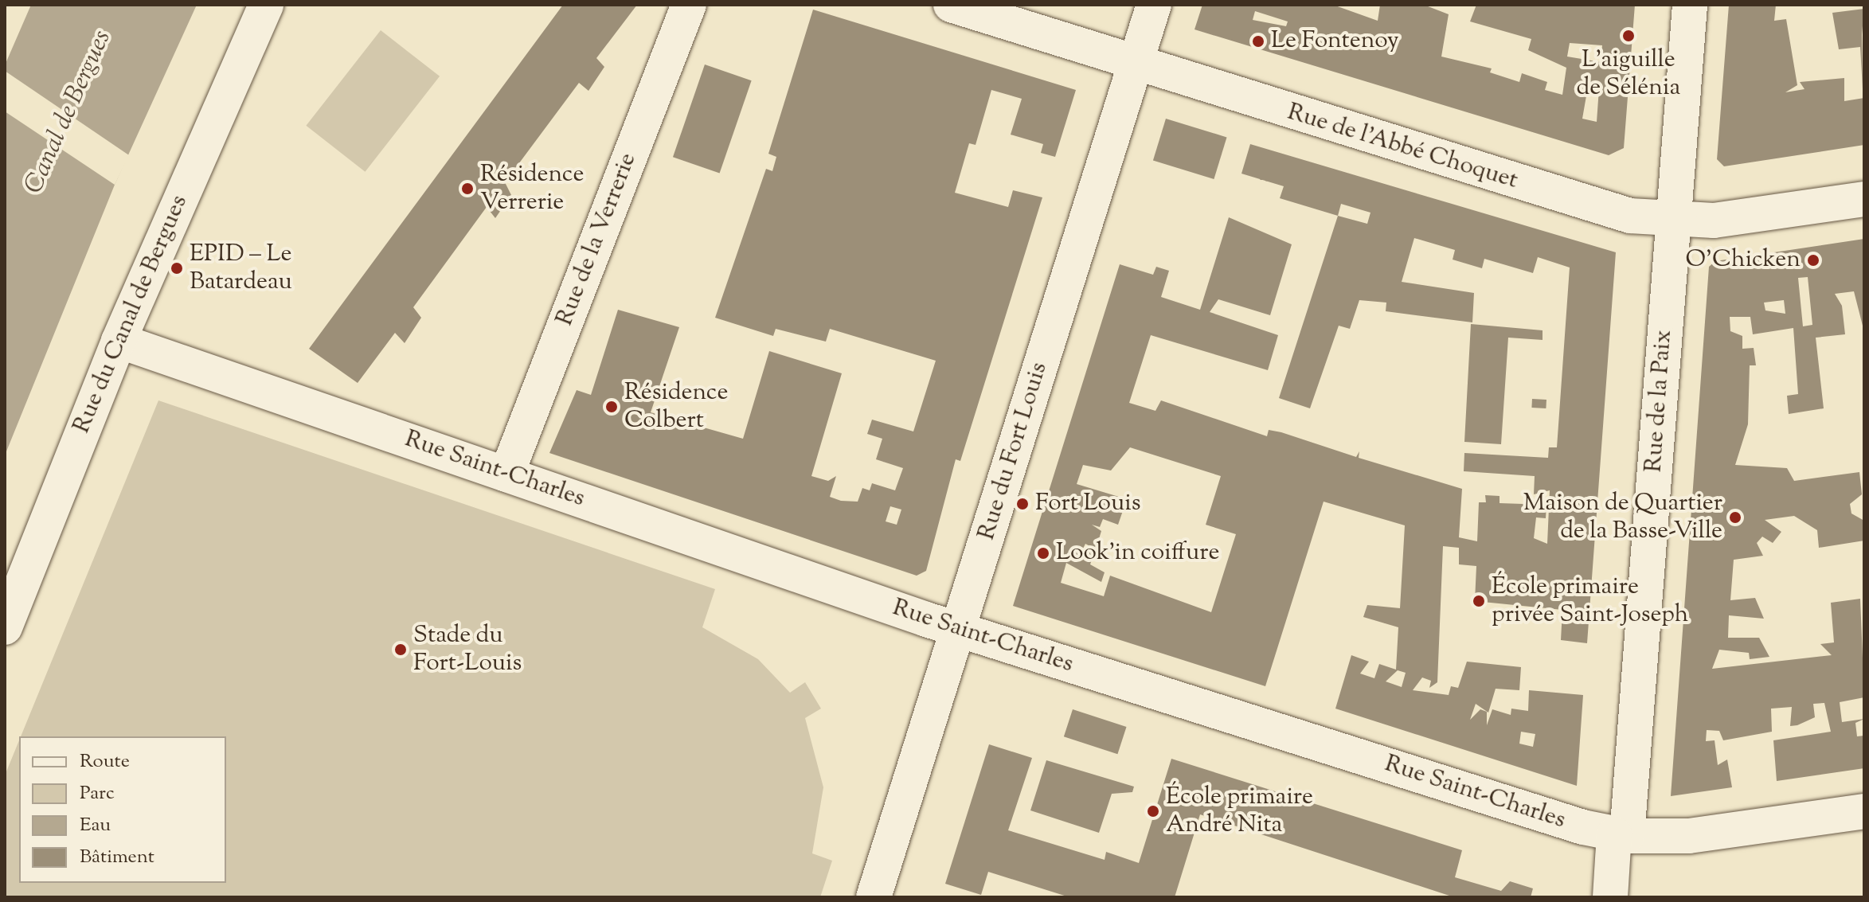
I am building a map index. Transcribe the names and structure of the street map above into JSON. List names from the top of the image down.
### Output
{
  "streets": {
    "street": [
      "Rue de l'Abbé Choquet",
      "Rue de la Verrerie",
      "Rue du Canal de Bergues",
      "Rue de la Paix",
      "Rue du Fort Louis",
      "Rue Saint-Charles"
    ]
  },
  "crossings": [
    ["Rue de l'Abbé Choquet", "Rue de la Paix"],
    ["Rue de l'Abbé Choquet", "Rue du Fort Louis"],
    ["Rue de la Verrerie", "Rue Saint-Charles"],
    ["Rue du Canal de Bergues", "Rue Saint-Charles"],
    ["Rue de la Paix", "Rue Saint-Charles"],
    ["Rue du Fort Louis", "Rue Saint-Charles"]
  ],
  "water": ["Canal de Bergues"],
  "places": [
    "L'aiguille de Sélénia",
    "Le Fontenoy",
    "Résidence Verrerie",
    "O'Chicken",
    "EPID – Le Batardeau",
    "Résidence Colbert",
    "Fort Louis",
    "Maison de Quartier de la Basse-Ville",
    "Look'in coiffure",
    "École primaire privée Saint-Joseph",
    "Stade du Fort-Louis",
    "École primaire André Nita"
  ],
  "legend": [
    "Route",
    "Parc",
    "Eau",
    "Bâtiment"
  ]
}
